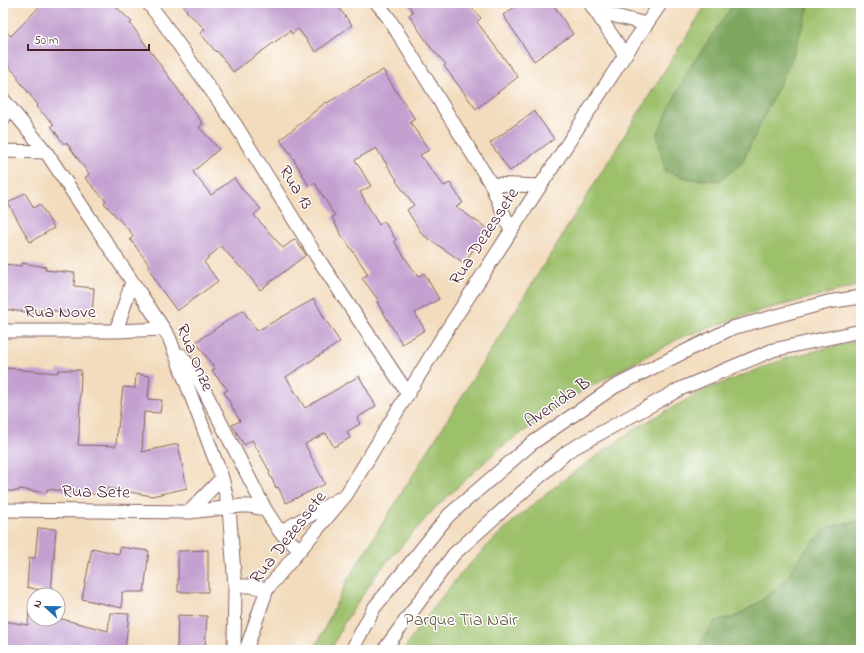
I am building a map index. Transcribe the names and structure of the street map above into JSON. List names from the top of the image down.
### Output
{
  "streets": {
    "street": [
      "Rua 13",
      "Rua Dezessete",
      "Rua Nove",
      "Rua Onze",
      "Avenida B",
      "Rua Sete"
    ]
  },
  "crossings": [
    ["Rua 13", "Rua Dezessete"],
    ["Rua Nove", "Rua Onze"],
    ["Rua Onze", "Rua Sete"]
  ],
  "parks": ["Parque Tia Nair"],
  "scale_bar": "50 m",
  "north": "left"
}
